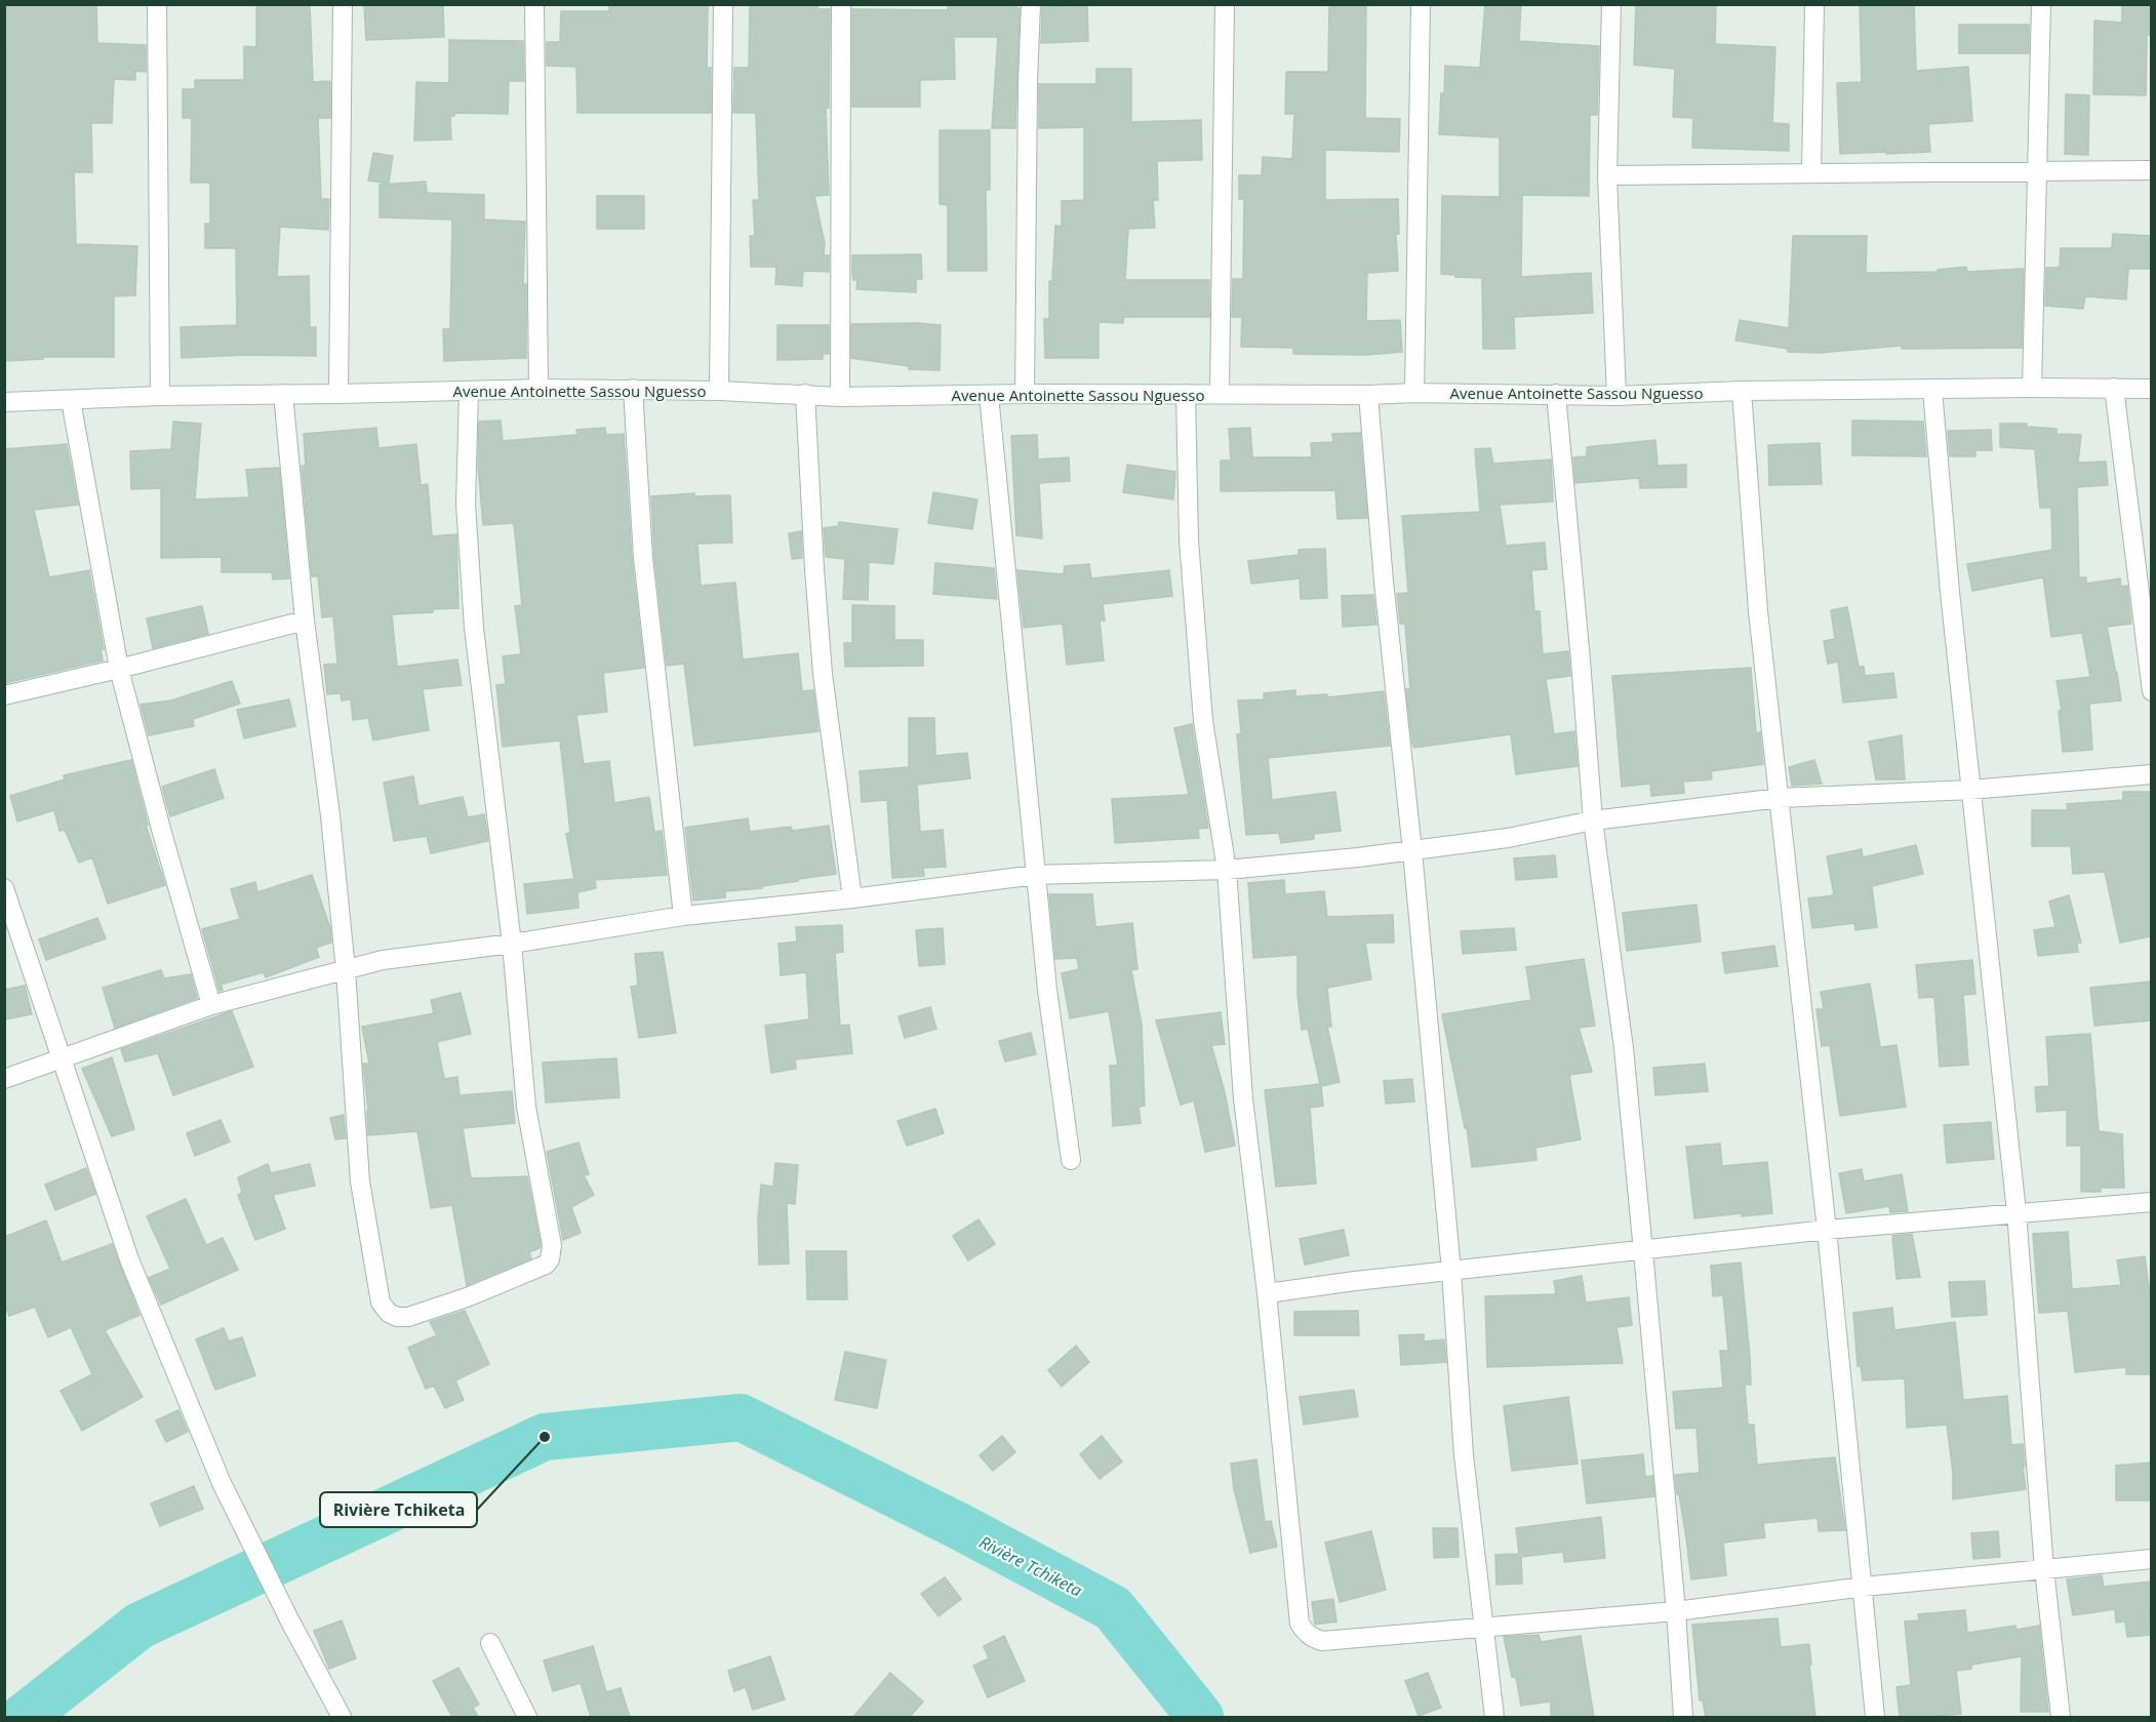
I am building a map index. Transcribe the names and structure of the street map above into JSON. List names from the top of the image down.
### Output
{
  "streets": {
    "street": ["Avenue Antoinette Sassou Nguesso"]
  },
  "water": ["Rivière Tchiketa"],
  "places": ["Rivière Tchiketa"]
}
